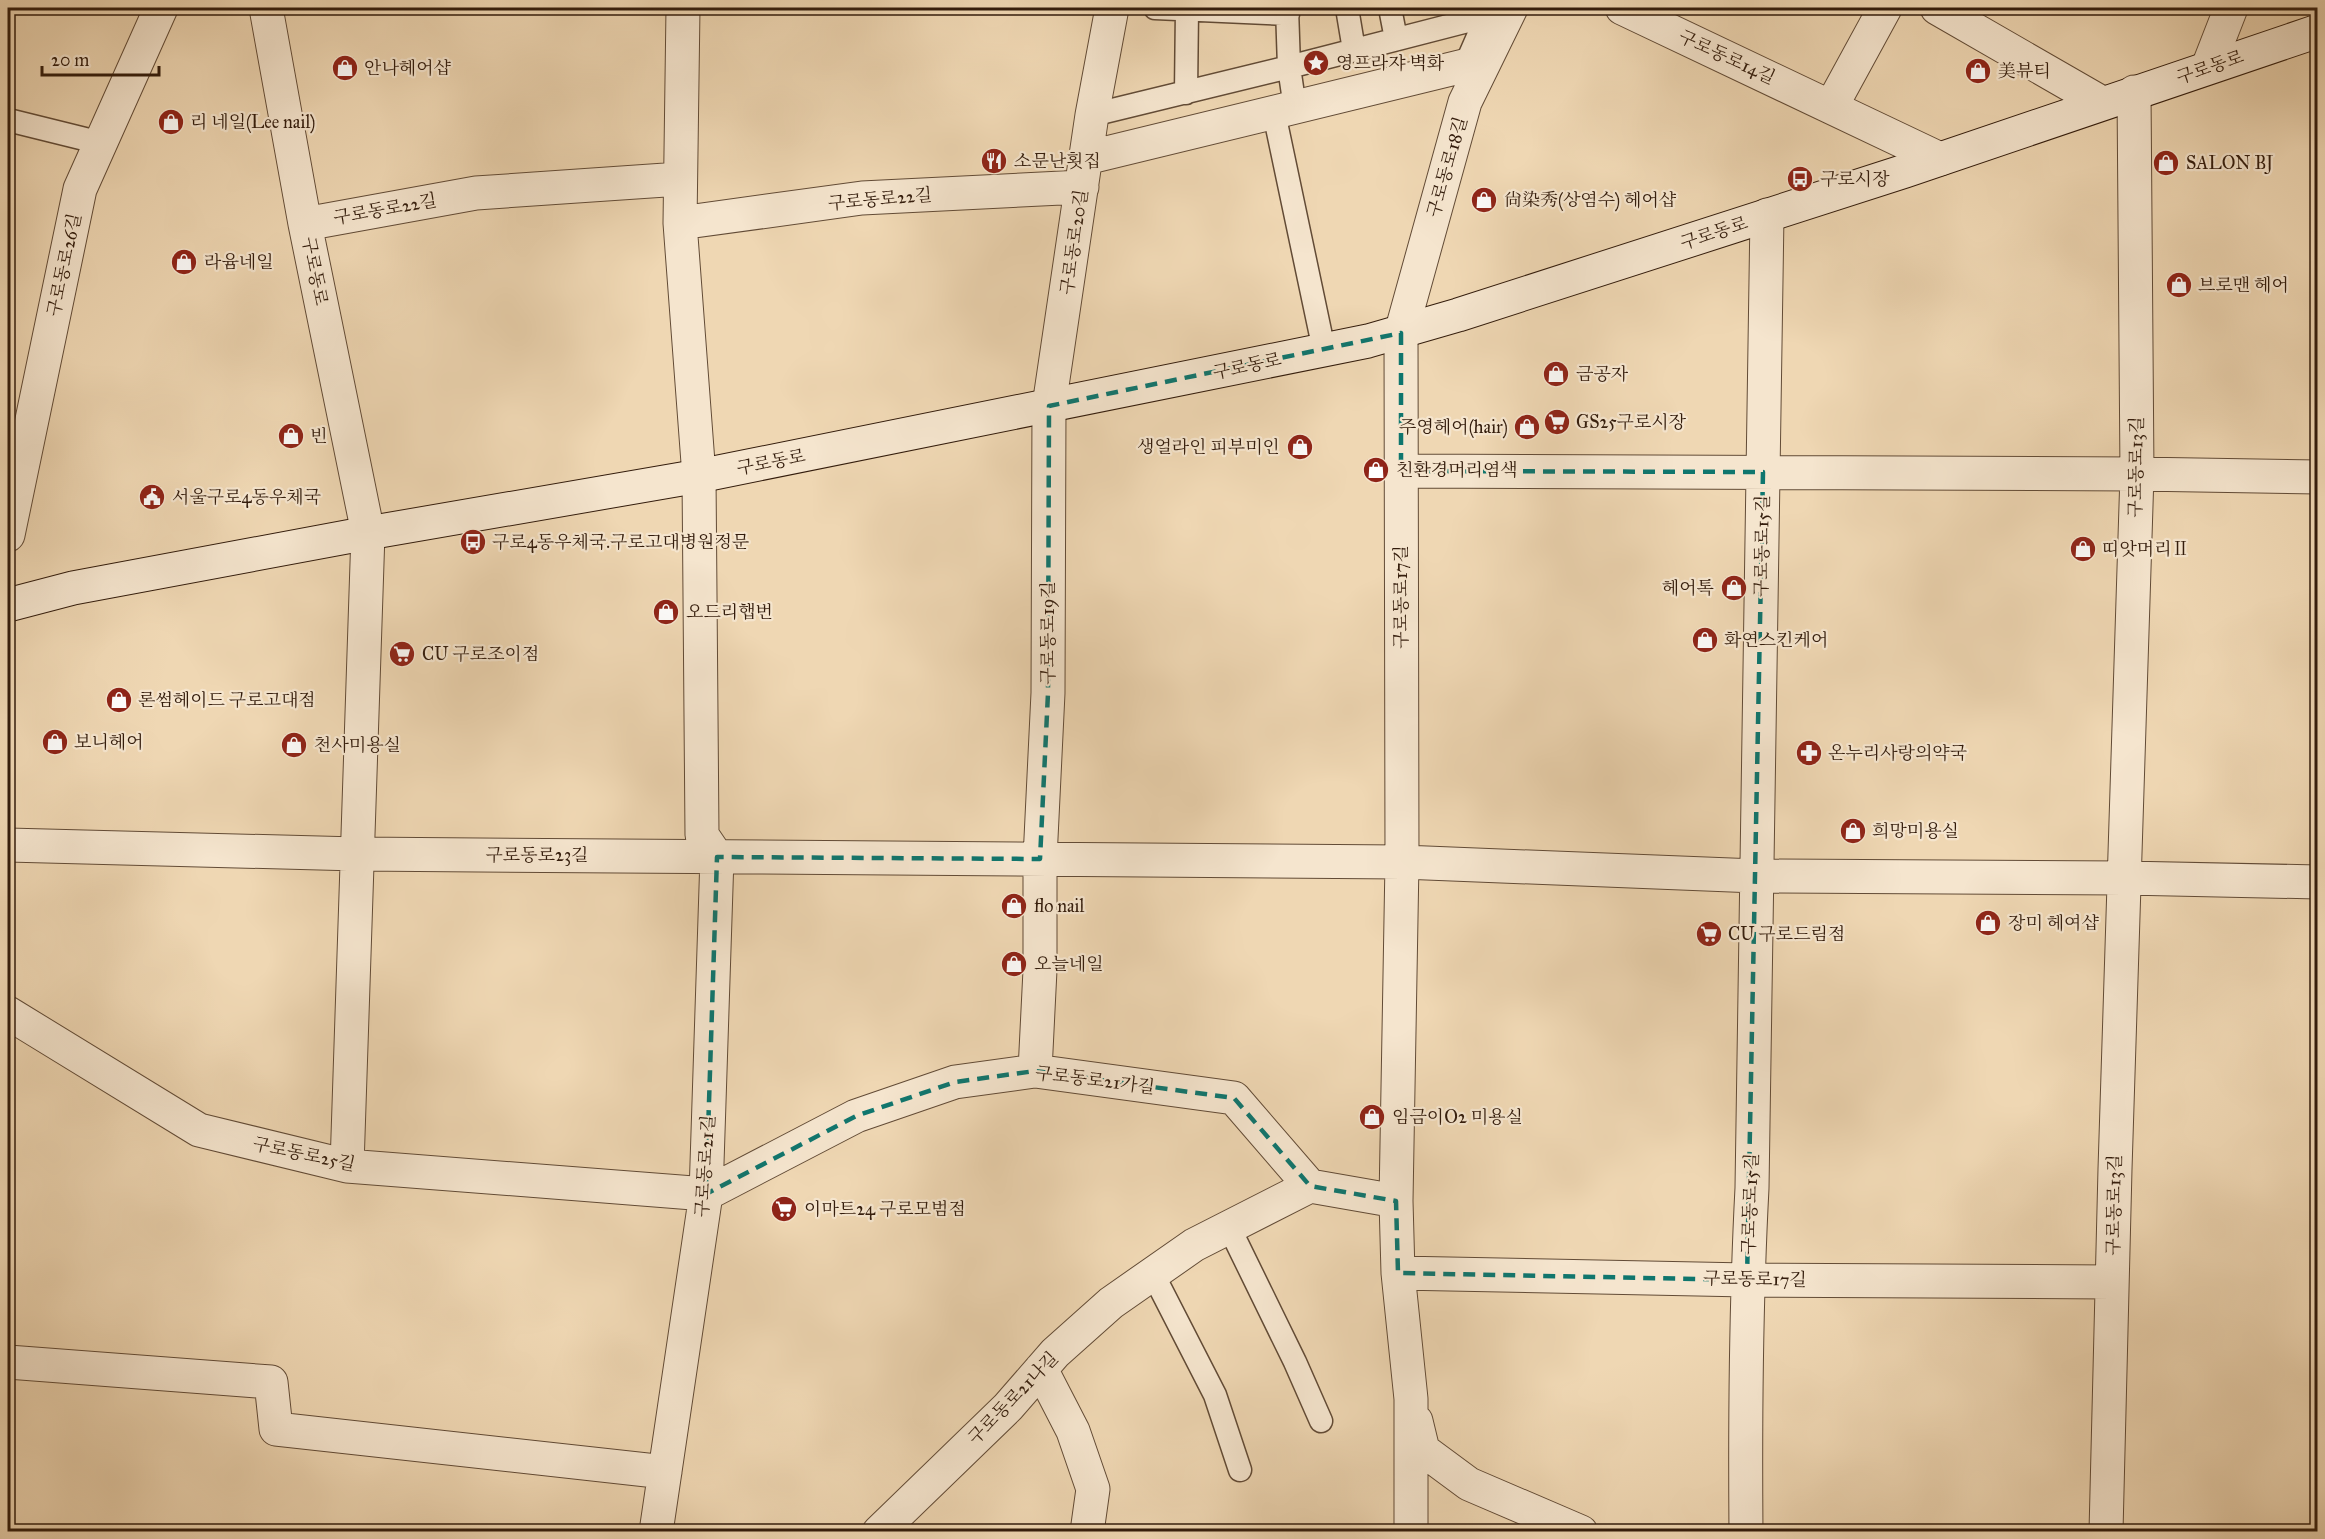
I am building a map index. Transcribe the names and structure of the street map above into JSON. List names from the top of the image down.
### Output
{
  "streets": {
    "street": [
      "구로동로14길",
      "구로동로",
      "구로동로18길",
      "구로동로22길",
      "구로동로20길",
      "구로동로26길",
      "구로동로13길",
      "구로동로15길",
      "구로동로17길",
      "구로동로19길",
      "구로동로23길",
      "구로동로21가길",
      "구로동로25길",
      "구로동로21길",
      "구로동로21나길"
    ]
  },
  "crossings": [
    ["구로동로14길", "구로동로"],
    ["구로동로", "구로동로18길"],
    ["구로동로", "구로동로22길"],
    ["구로동로", "구로동로20길"],
    ["구로동로", "구로동로13길"],
    ["구로동로", "구로동로15길"],
    ["구로동로", "구로동로17길"],
    ["구로동로", "구로동로19길"],
    ["구로동로18길", "구로동로22길"],
    ["구로동로18길", "구로동로17길"],
    ["구로동로22길", "구로동로20길"],
    ["구로동로20길", "구로동로19길"],
    ["구로동로13길", "구로동로17길"],
    ["구로동로15길", "구로동로17길"],
    ["구로동로19길", "구로동로21가길"],
    ["구로동로23길", "구로동로21길"],
    ["구로동로21가길", "구로동로25길"],
    ["구로동로21가길", "구로동로21길"],
    ["구로동로21가길", "구로동로21나길"],
    ["구로동로25길", "구로동로21길"]
  ],
  "places": {
    "place": ["영프라쟈 벽화"],
    "shop": [
      "안나헤어샵",
      "美뷰티",
      "리 네일(Lee nail)",
      "SALON BJ",
      "尙染秀(상염수) 헤어샵",
      "라윰네일",
      "브로맨 헤어",
      "금공자",
      "주영헤어(hair)",
      "빈",
      "생얼라인 피부미인",
      "친환경머리염색",
      "띠앗머리Ⅱ",
      "헤어톡",
      "오드리햅번",
      "화연스킨케어",
      "론썸헤이드 구로고대점",
      "보니헤어",
      "천사미용실",
      "희망미용실",
      "flo nail",
      "장미 헤여샵",
      "오늘네일",
      "임금이O2 미용실"
    ],
    "restaurant": ["소문난횟집"],
    "bus stop": ["구로시장", "구로4동우체국.구로고대병원정문"],
    "supermarket": [
      "GS25구로시장",
      "CU 구로조이점",
      "CU 구로드림점",
      "이마트24 구로모범점"
    ],
    "public building": ["서울구로4동우체국"],
    "pharmacy": ["온누리사랑의약국"]
  },
  "scale_bar": "20 m"
}
